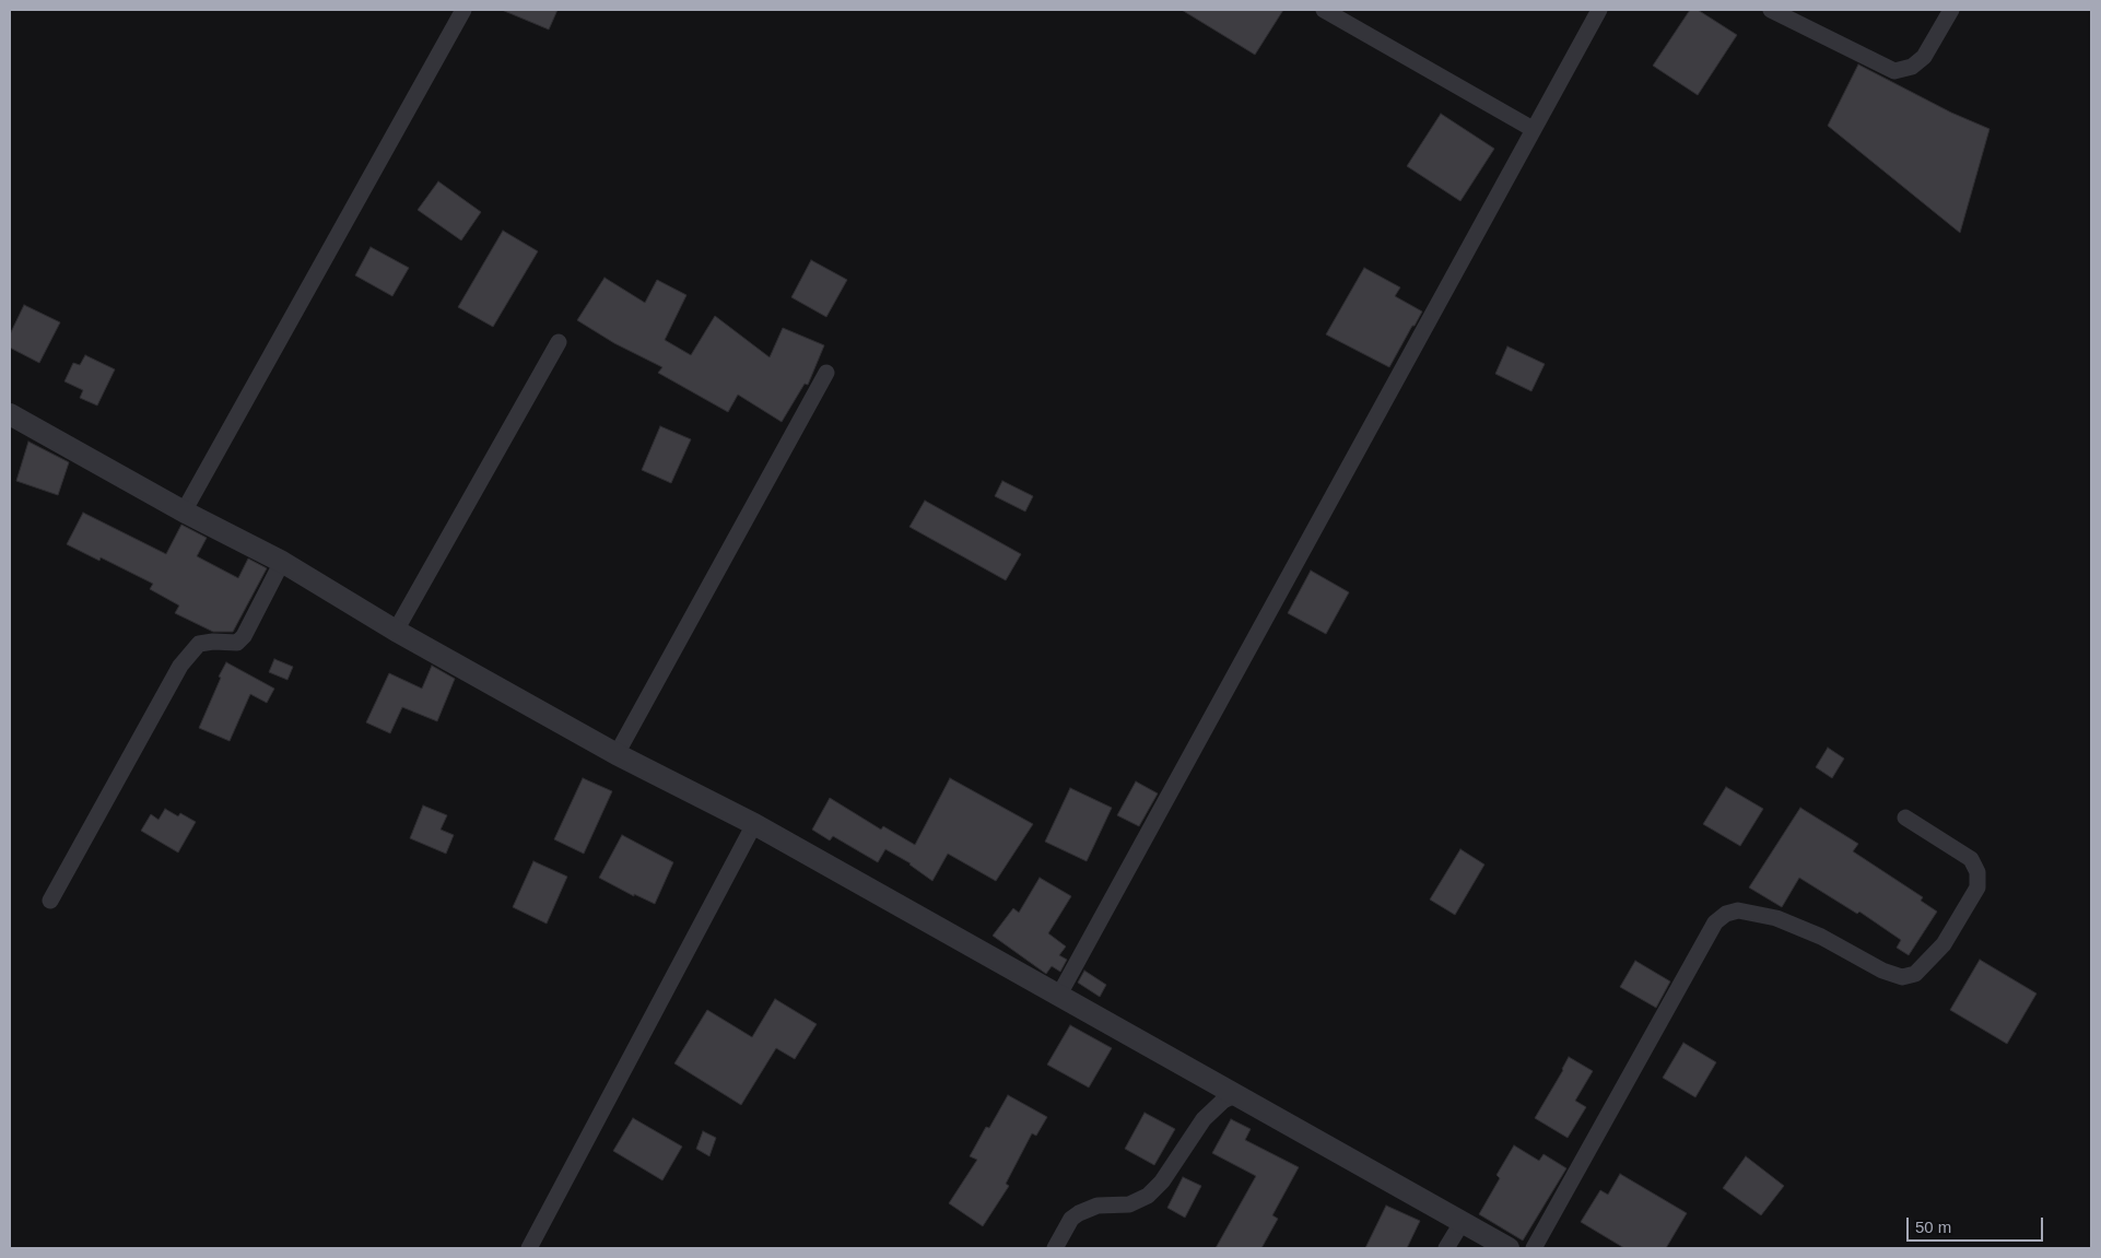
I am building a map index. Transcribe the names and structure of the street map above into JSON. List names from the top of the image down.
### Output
{
  "scale_bar": "50 m"
}
